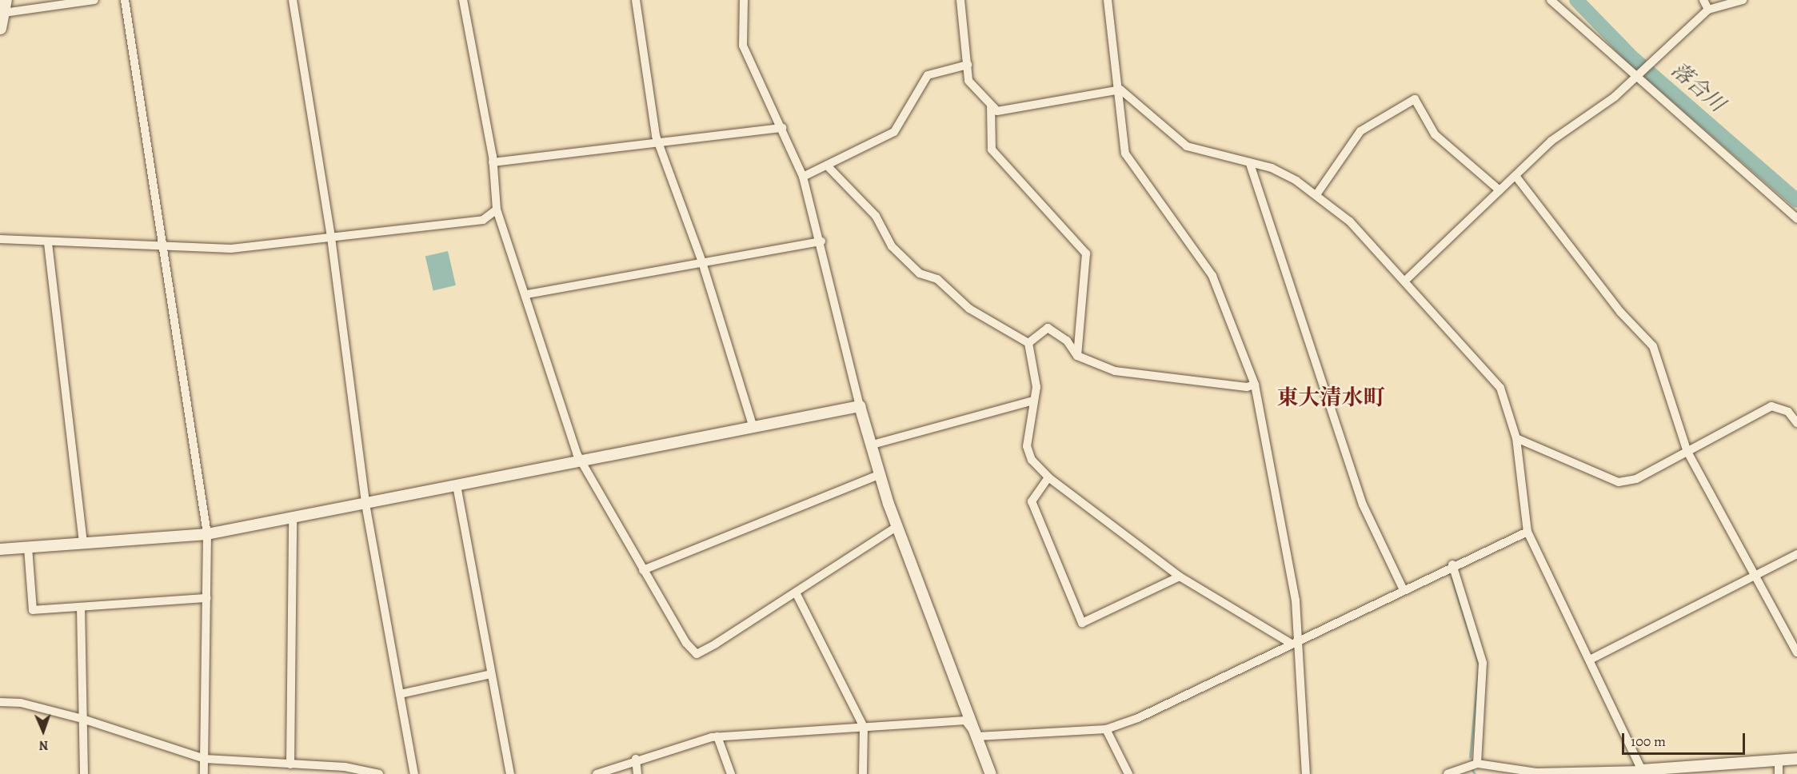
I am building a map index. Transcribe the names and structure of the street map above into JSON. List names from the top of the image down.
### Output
{
  "districts": ["東大清水町"],
  "water": ["落合川"],
  "scale_bar": "100 m",
  "north": "bottom"
}
